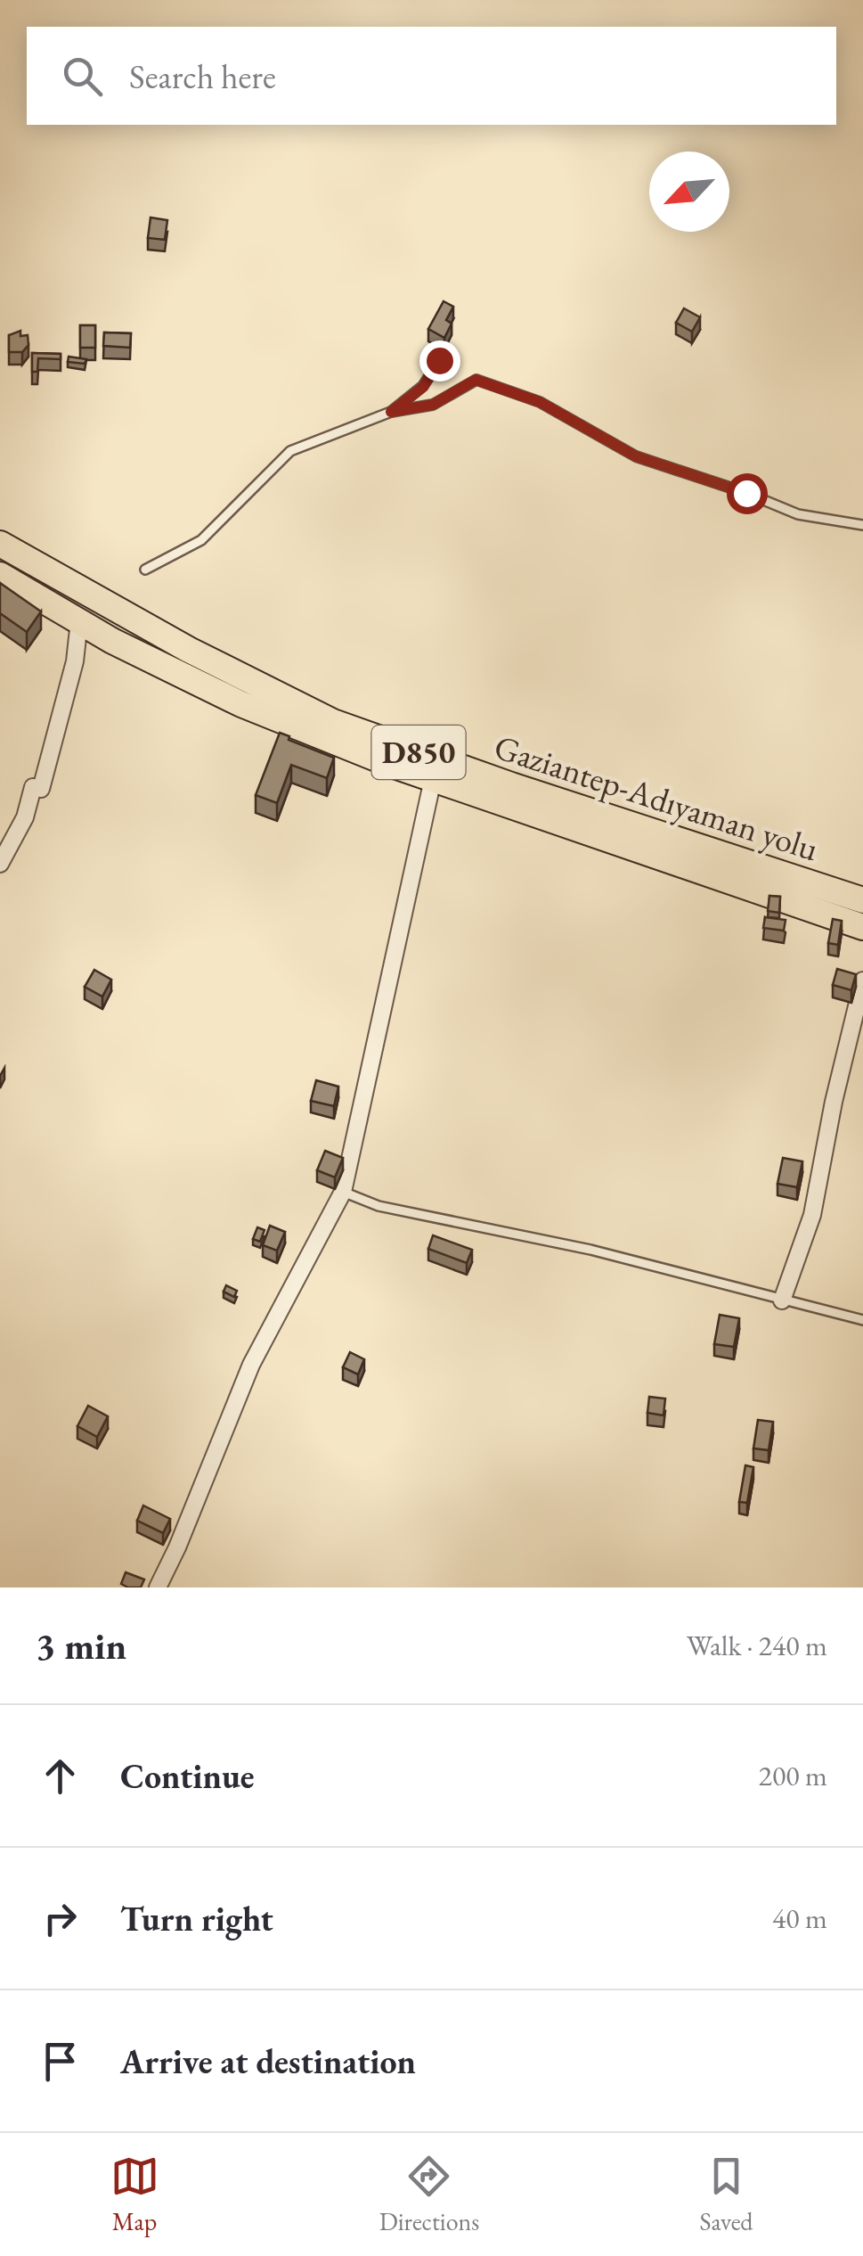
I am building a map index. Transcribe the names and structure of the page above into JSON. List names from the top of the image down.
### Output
{
  "streets": {
    "highway": ["D850", "Gaziantep-Adıyaman yolu"]
  },
  "north": "bottom left",
  "page": {
    "search": "Search here",
    "heading": ["3 min", "Walk · 240 m"],
    "list": [
      ["Continue", "200 m"],
      ["Turn right", "40 m"],
      "Arrive at destination"
    ],
    "nav": ["Map", "Directions", "Saved"]
  }
}
